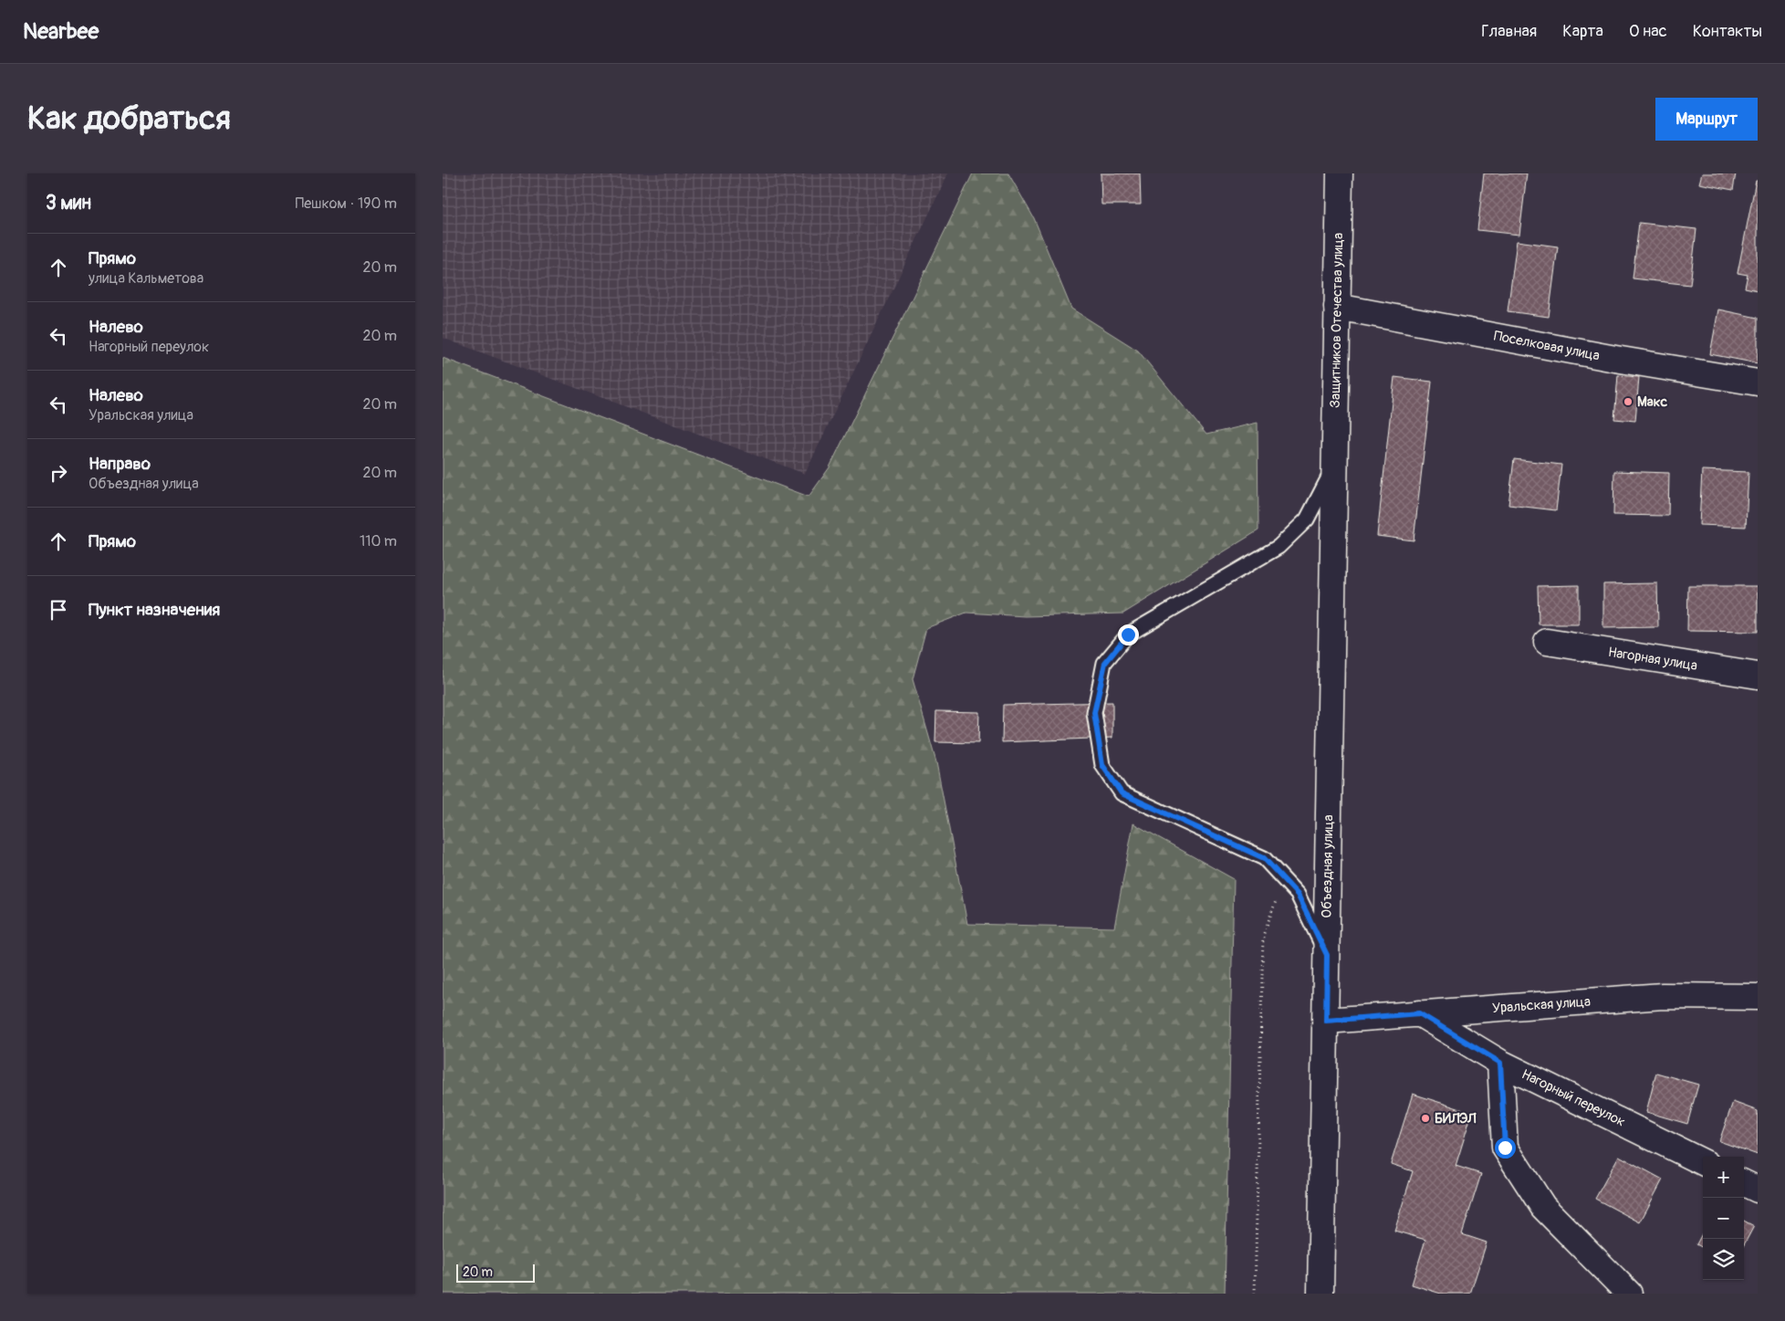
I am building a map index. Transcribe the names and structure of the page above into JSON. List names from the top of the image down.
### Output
{
  "streets": {
    "street": [
      "Защитников Отечества улица",
      "Поселковая улица",
      "Нагорная улица",
      "Объездная улица",
      "Уральская улица",
      "Нагорный переулок"
    ]
  },
  "crossings": [
    ["Защитников Отечества улица", "Поселковая улица"],
    ["Защитников Отечества улица", "Объездная улица"],
    ["Объездная улица", "Уральская улица"],
    ["Уральская улица", "Нагорный переулок"]
  ],
  "places": ["Макс", "БИЛЭЛ"],
  "scale_bar": "20 m",
  "page": {
    "header": "Nearbee",
    "nav": [
      "Главная",
      "Карта",
      "О нас",
      "Контакты"
    ],
    "buttons": "Маршрут",
    "title": "Как добраться",
    "heading": ["3 мин", "Пешком · 190 m"],
    "list": [
      ["Прямо", "улица Кальметова", "20 m"],
      ["Налево", "Нагорный переулок", "20 m"],
      ["Налево", "Уральская улица", "20 m"],
      ["Направо", "Объездная улица", "20 m"],
      ["Прямо", "110 m"],
      "Пункт назначения"
    ],
    "map_buttons": ["+", "−"],
    "scale": "20 m"
  }
}
